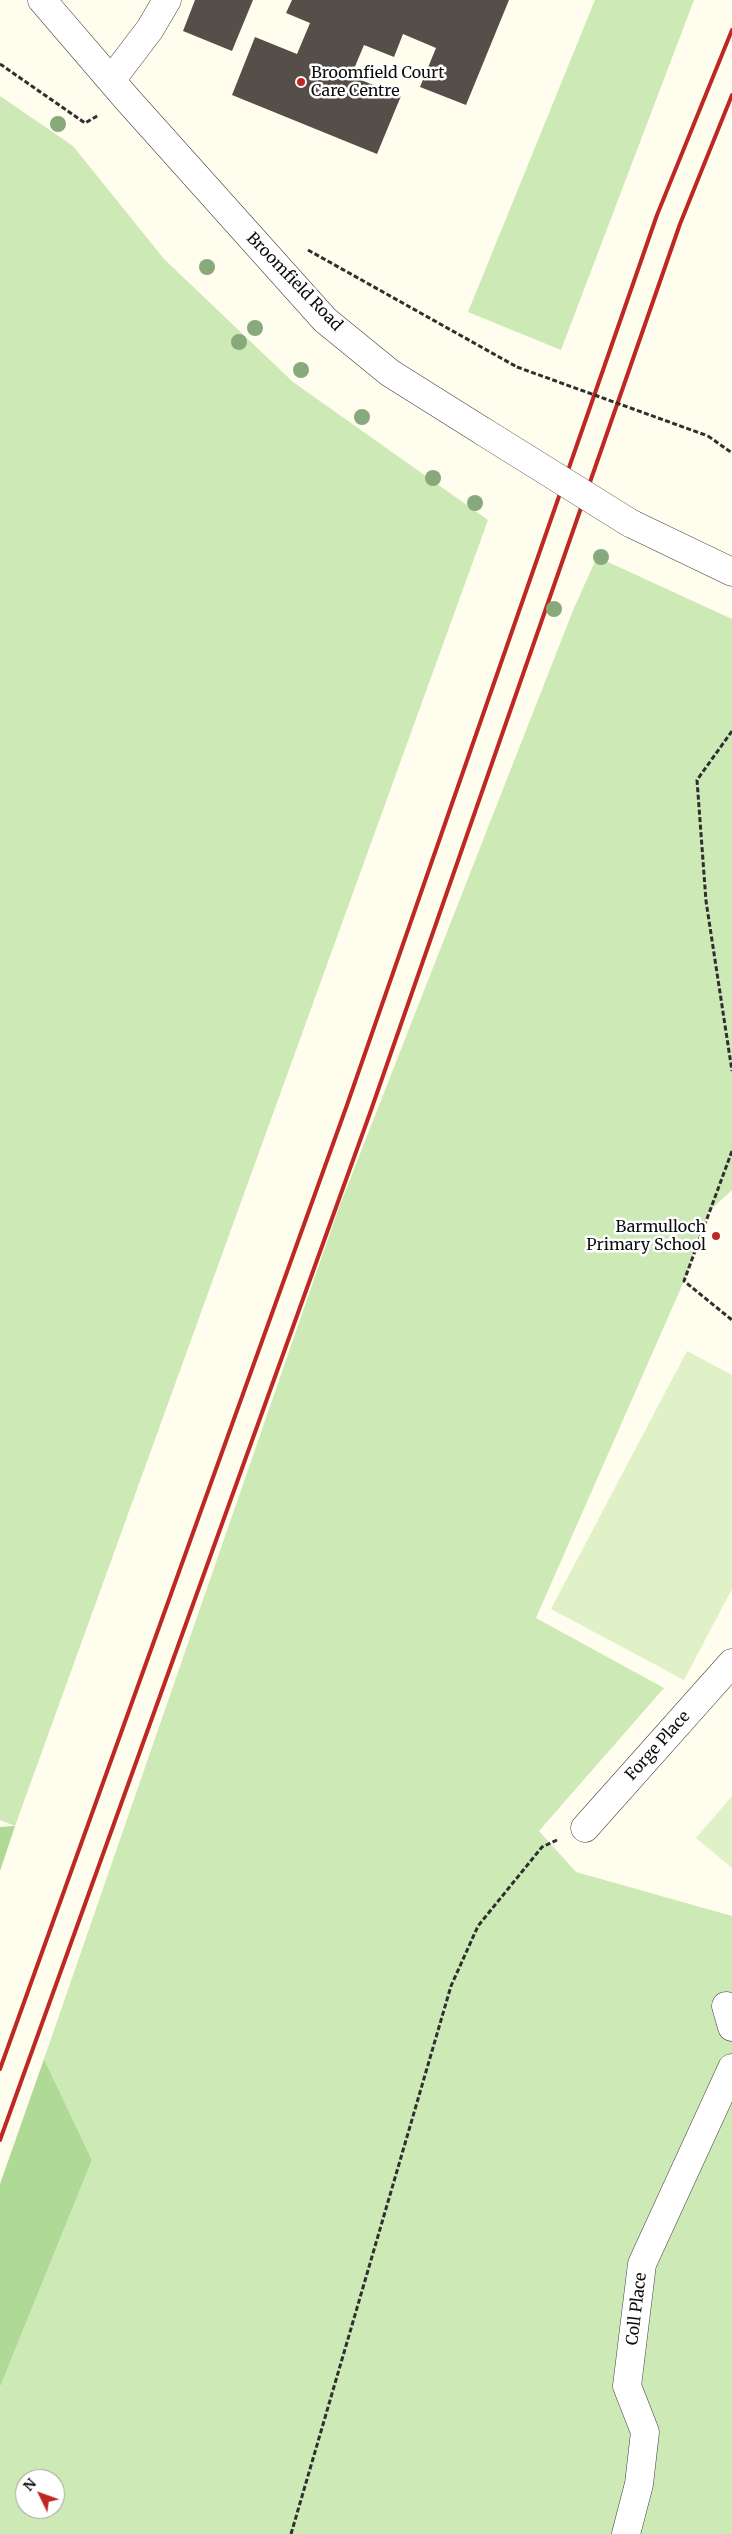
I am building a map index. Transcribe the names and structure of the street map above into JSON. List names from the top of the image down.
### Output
{
  "streets": {
    "street": ["Broomfield Road", "Forge Place", "Coll Place"]
  },
  "places": ["Broomfield Court Care Centre", "Barmulloch Primary School"],
  "north": "top left"
}
